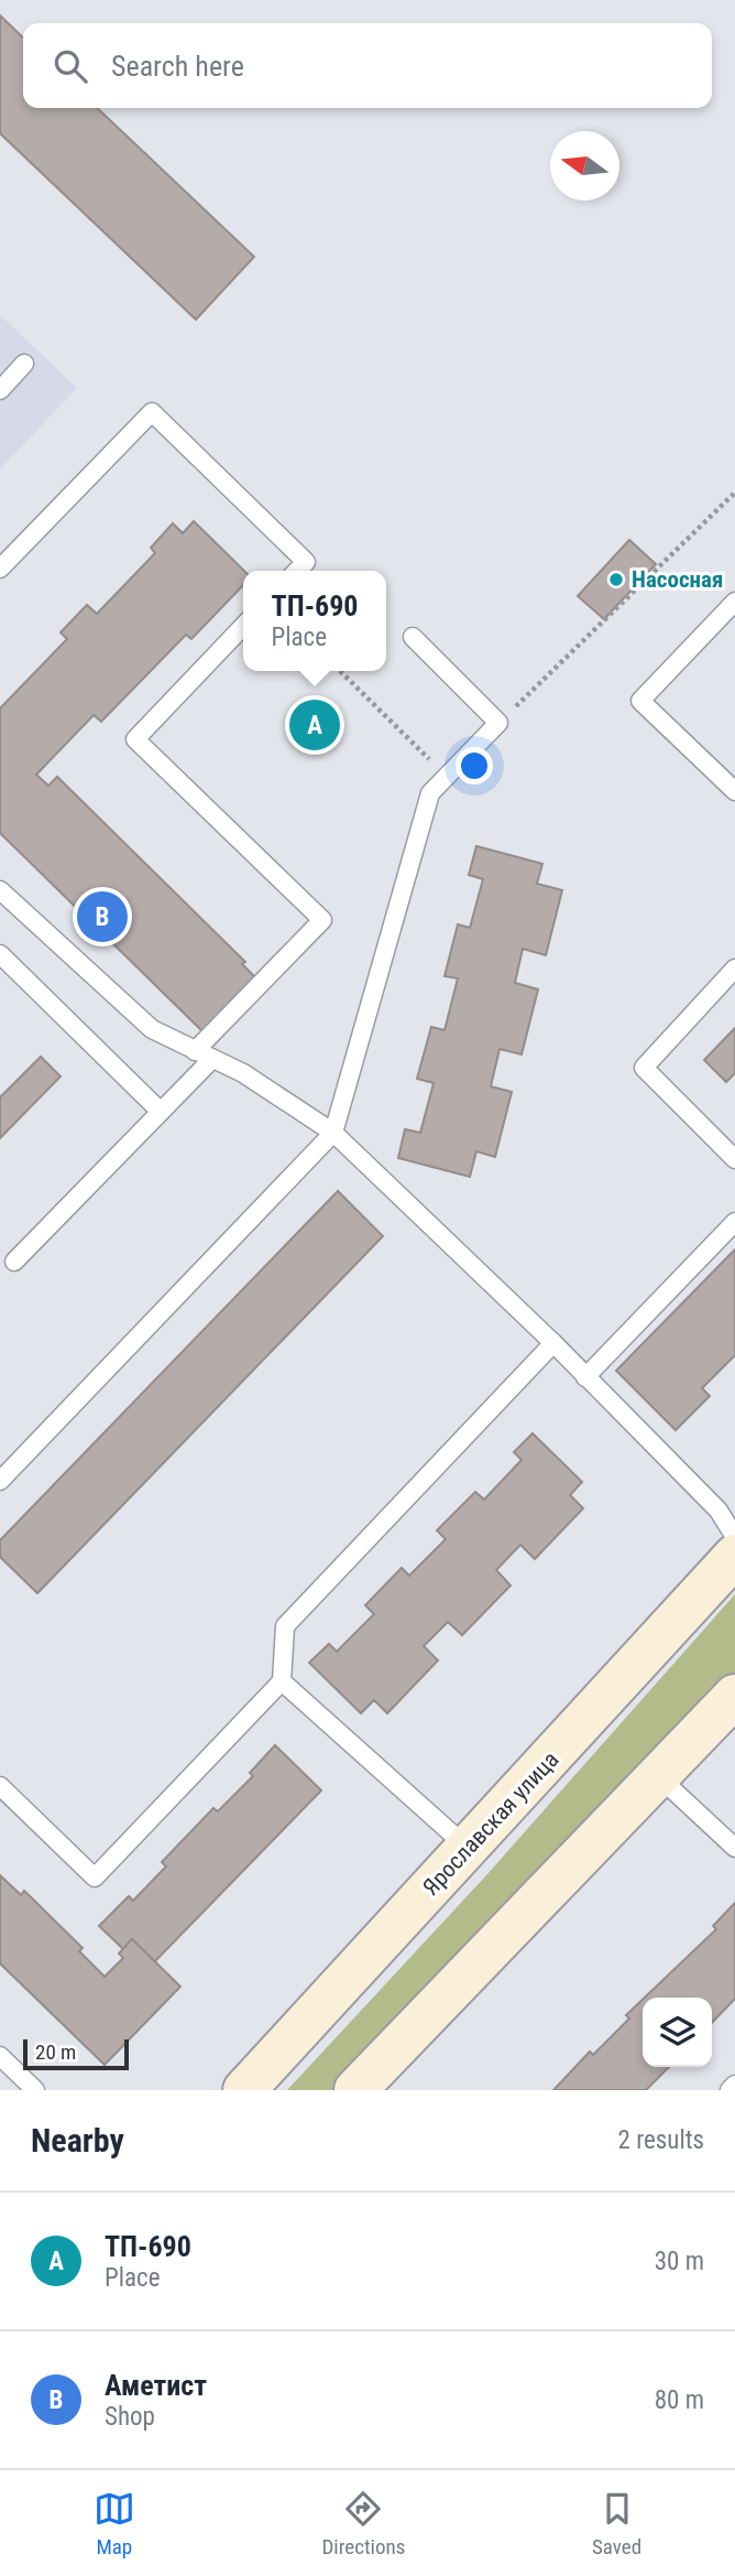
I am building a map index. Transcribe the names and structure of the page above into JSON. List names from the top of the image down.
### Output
{
  "streets": {
    "main road": ["Ярославская улица"]
  },
  "places": ["Насосная"],
  "scale_bar": "20 m",
  "north": "left",
  "page": {
    "search": "Search here",
    "popup": ["ТП-690", "Place"],
    "pins": ["A", "B"],
    "scale": "20 m",
    "heading": ["Nearby", "2 results"],
    "list": [
      {
        "mark": "A",
        "name": "ТП-690",
        "note": "Place",
        "value": "30 m"
      },
      {
        "mark": "B",
        "name": "Аметист",
        "note": "Shop",
        "value": "80 m"
      }
    ],
    "nav": ["Map", "Directions", "Saved"]
  }
}
